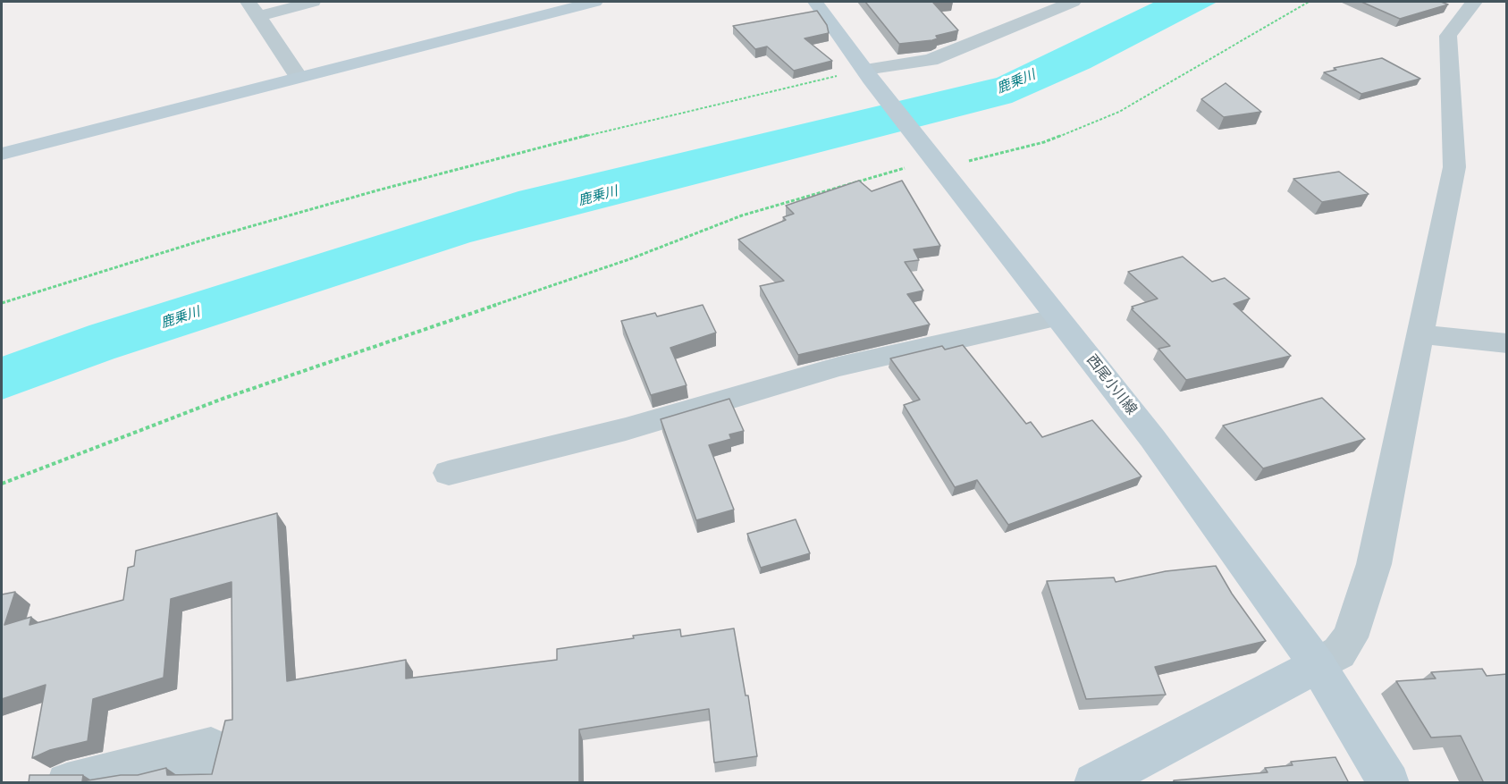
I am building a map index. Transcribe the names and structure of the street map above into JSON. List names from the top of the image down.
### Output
{
  "streets": {
    "main road": ["西尾小川線"]
  },
  "water": ["鹿乗川"]
}
